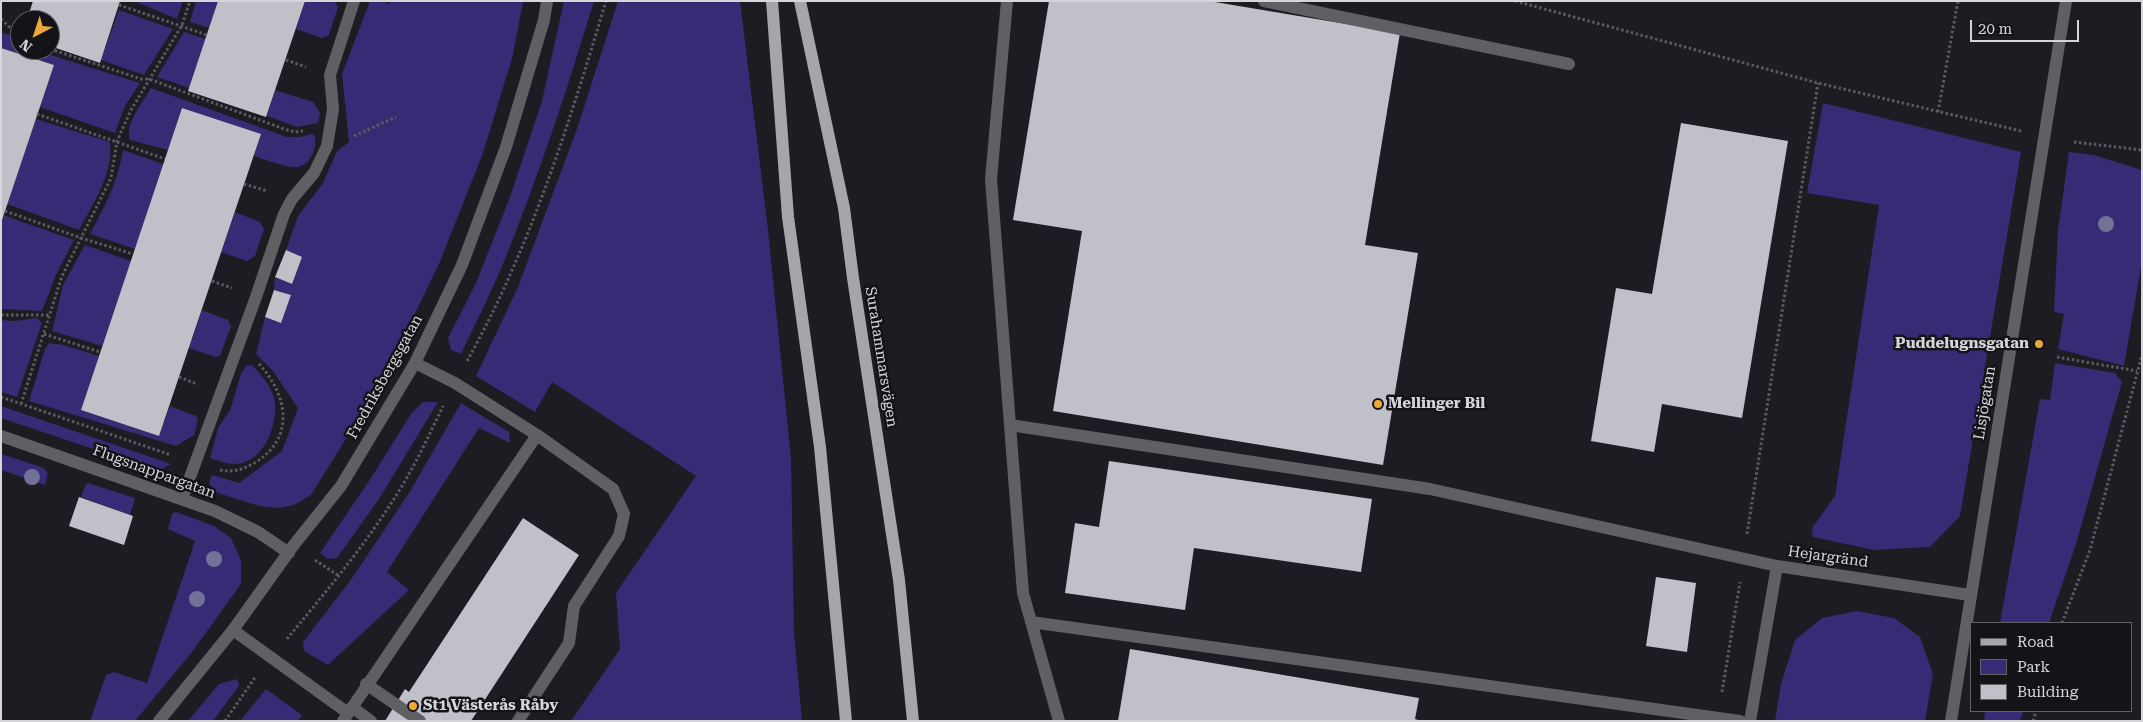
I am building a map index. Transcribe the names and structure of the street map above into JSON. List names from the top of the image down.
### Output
{
  "streets": {
    "main road": ["Surahammarsvägen"],
    "street": [
      "Fredriksbergsgatan",
      "Lisjögatan",
      "Flugsnappargatan",
      "Hejargränd"
    ]
  },
  "crossings": [
    ["Fredriksbergsgatan", "Flugsnappargatan"],
    ["Lisjögatan", "Hejargränd"]
  ],
  "places": ["Puddelugnsgatan", "Mellinger Bil", "St1 Västerås Råby"],
  "legend": ["Road", "Park", "Building"],
  "scale_bar": "20 m",
  "north": "bottom left"
}
